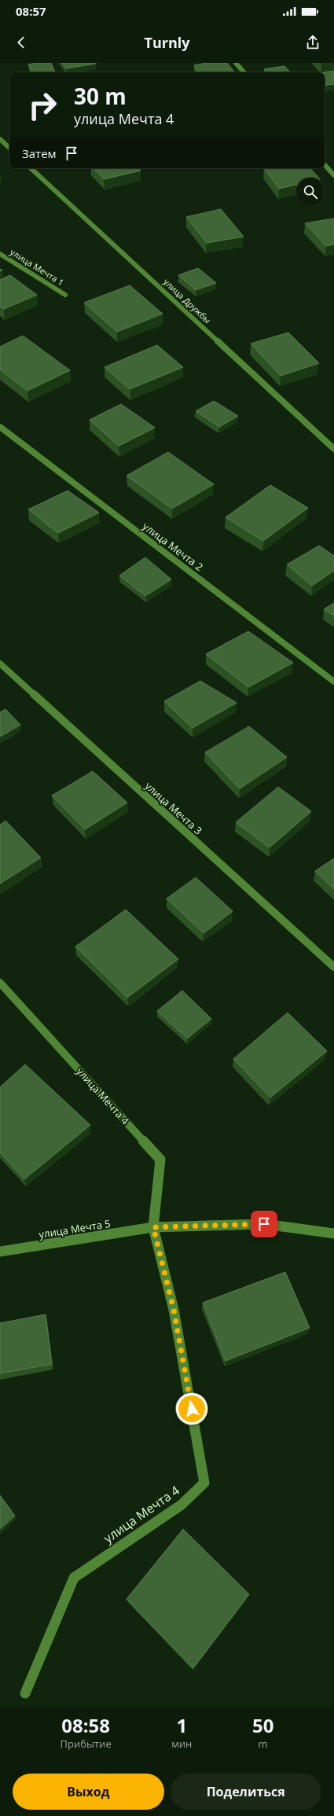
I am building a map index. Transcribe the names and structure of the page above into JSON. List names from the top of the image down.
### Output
{
  "streets": {
    "street": [
      "улица Мечта 1",
      "улица Дружбы",
      "улица Мечта 2",
      "улица Мечта 3",
      "улица Мечта 4",
      "улица Мечта 5"
    ]
  },
  "crossings": [
    ["улица Мечта 4", "улица Мечта 5"]
  ],
  "page": {
    "status": "08:57",
    "header": "Turnly",
    "turn": ["30 m", "улица Мечта 4"],
    "then": "Затем",
    "eta": [
      "08:58",
      "Прибытие",
      "1",
      "мин",
      "50",
      "m"
    ],
    "buttons": ["Выход", "Поделиться"]
  }
}
